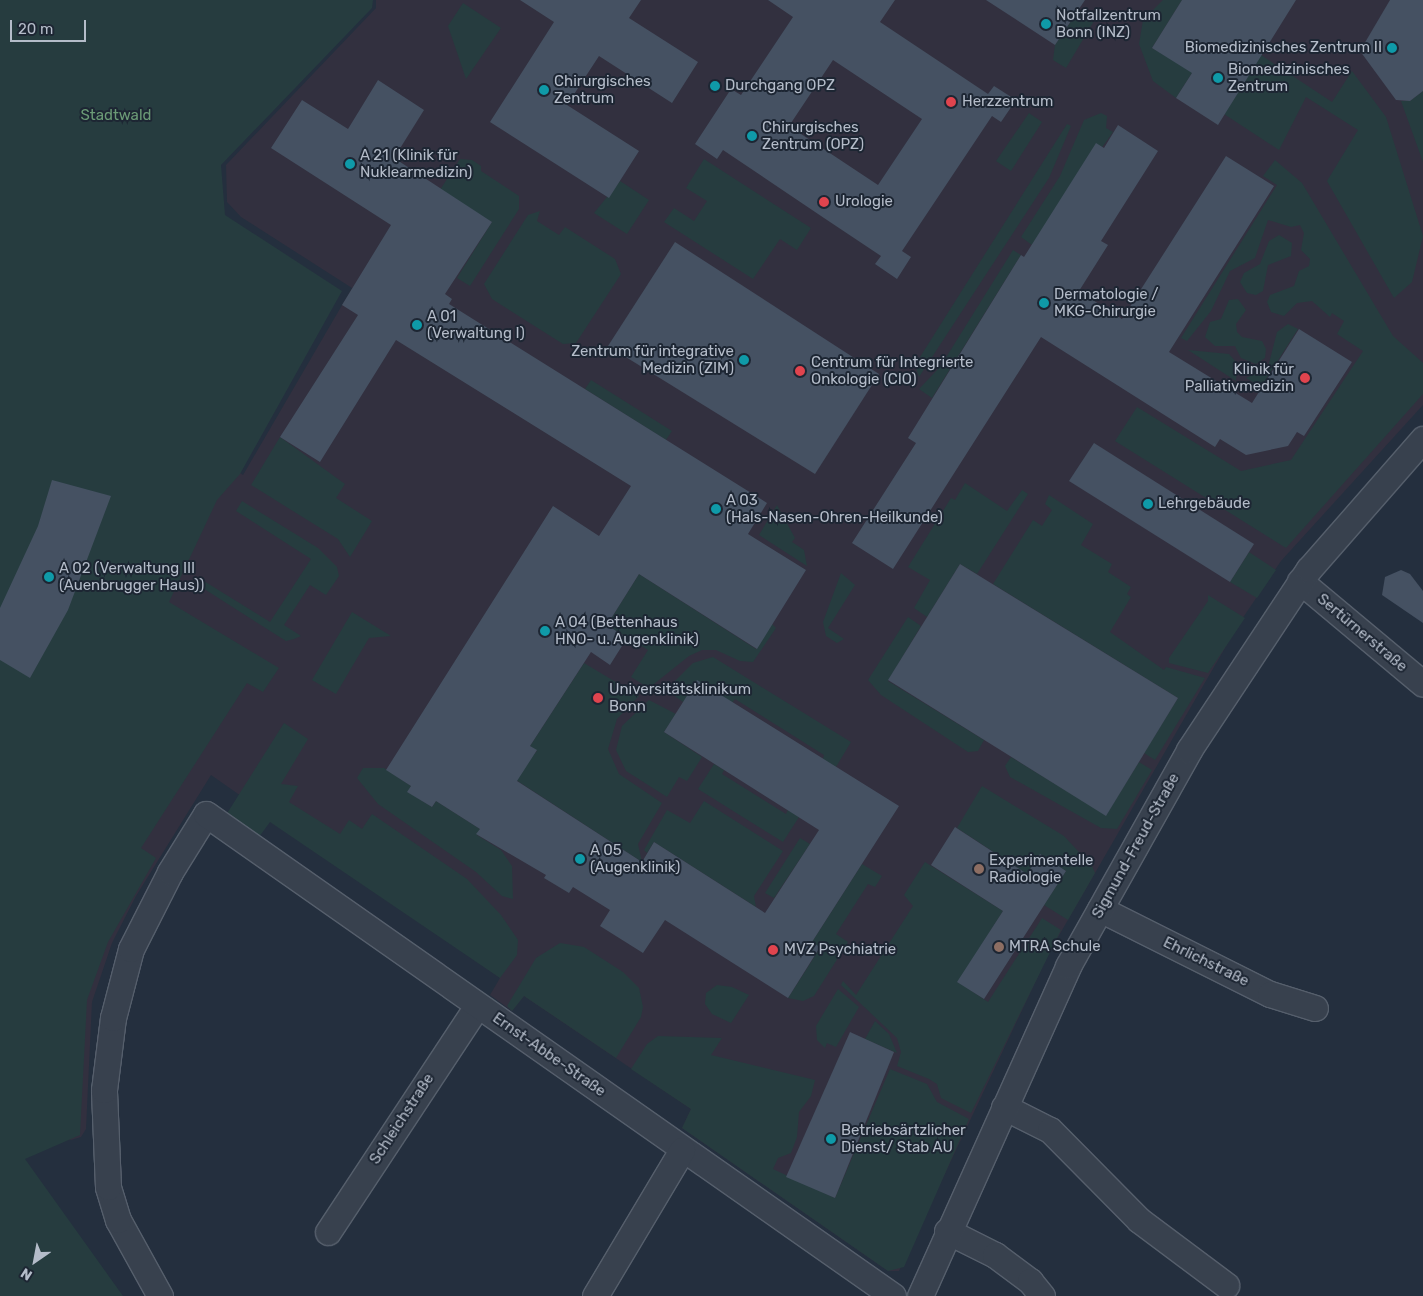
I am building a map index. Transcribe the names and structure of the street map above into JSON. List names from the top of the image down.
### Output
{
  "streets": {
    "street": [
      "Sertürnerstraße",
      "Sigmund-Freud-Straße",
      "Ehrlichstraße",
      "Ernst-Abbe-Straße",
      "Schleichstraße"
    ]
  },
  "crossings": [
    ["Sertürnerstraße", "Sigmund-Freud-Straße"],
    ["Sigmund-Freud-Straße", "Ehrlichstraße"],
    ["Ernst-Abbe-Straße", "Schleichstraße"]
  ],
  "parks": ["Stadtwald"],
  "places": [
    "Notfallzentrum Bonn (INZ)",
    "Biomedizinisches Zentrum II",
    "Biomedizinisches Zentrum",
    "Durchgang OPZ",
    "Chirurgisches Zentrum",
    "Herzzentrum",
    "Chirurgisches Zentrum (OPZ)",
    "A 21 (Klinik für Nuklearmedizin)",
    "Urologie",
    "Dermatologie / MKG-Chirurgie",
    "A 01 (Verwaltung I)",
    "Zentrum für integrative Medizin (ZIM)",
    "Centrum für Integrierte Onkologie (CIO)",
    "Klinik für Palliativmedizin",
    "Lehrgebäude",
    "A 03 (Hals-Nasen-Ohren-Heilkunde)",
    "A 02 (Verwaltung III (Auenbrugger Haus))",
    "A 04 (Bettenhaus HNO- u. Augenklinik)",
    "Universitätsklinikum Bonn",
    "A 05 (Augenklinik)",
    "Experimentelle Radiologie",
    "MTRA Schule",
    "MVZ Psychiatrie",
    "Betriebsärtzlicher Dienst/ Stab AU"
  ],
  "scale_bar": "20 m",
  "north": "bottom left"
}
